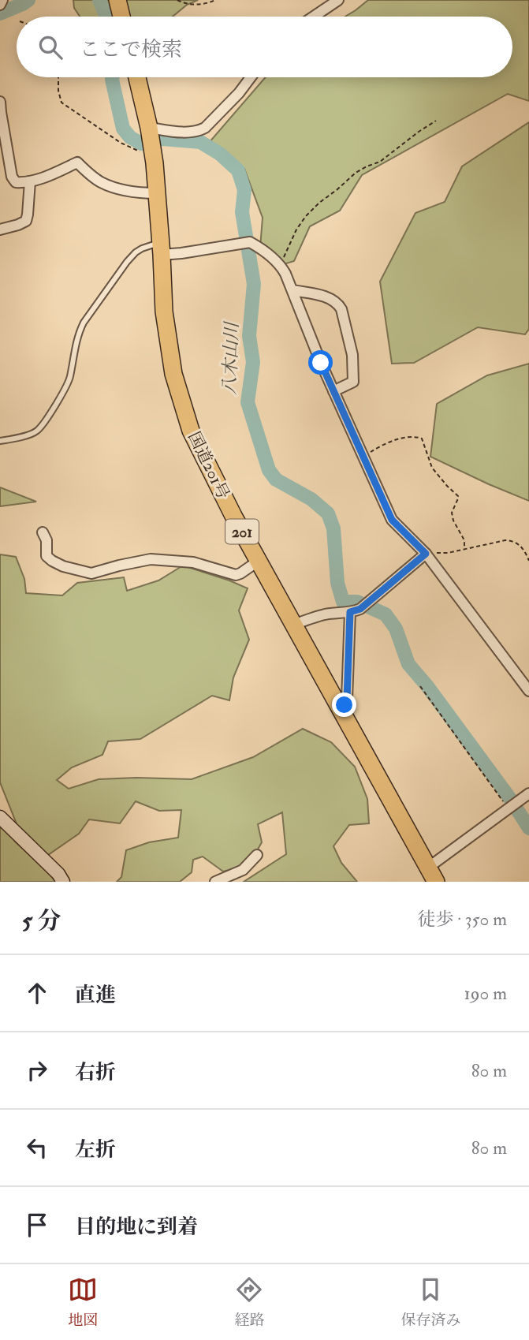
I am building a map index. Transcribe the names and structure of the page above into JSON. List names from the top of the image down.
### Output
{
  "streets": {
    "highway": ["国道201号", "201"]
  },
  "water": ["八木山川"],
  "page": {
    "search": "ここで検索",
    "heading": ["5 分", "徒歩 · 350 m"],
    "list": [
      ["直進", "190 m"],
      ["右折", "80 m"],
      ["左折", "80 m"],
      "目的地に到着"
    ],
    "nav": ["地図", "経路", "保存済み"]
  }
}
